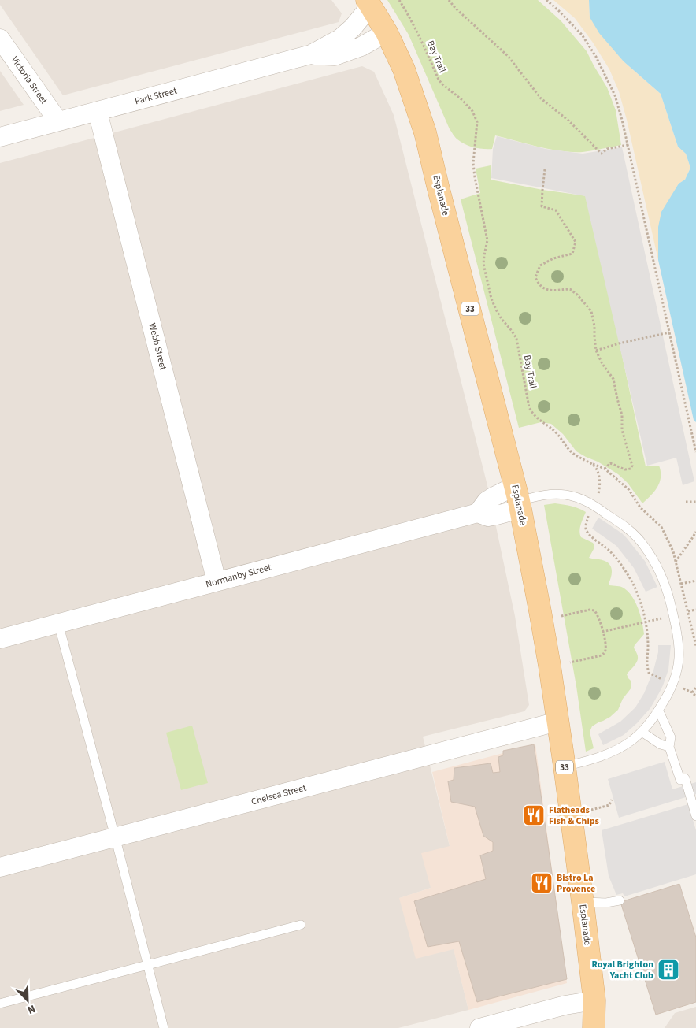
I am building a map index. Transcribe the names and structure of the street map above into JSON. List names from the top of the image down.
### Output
{
  "streets": {
    "main road": ["Esplanade", "33"],
    "street": [
      "Victoria Street",
      "Park Street",
      "Webb Street",
      "Normanby Street",
      "Chelsea Street"
    ],
    "path": ["Bay Trail"]
  },
  "crossings": [
    ["Victoria Street", "Park Street"],
    ["Park Street", "Esplanade"],
    ["Park Street", "Webb Street"],
    ["Esplanade", "Normanby Street"],
    ["Esplanade", "Chelsea Street"],
    ["Webb Street", "Normanby Street"]
  ],
  "places": {
    "restaurant": ["Flatheads Fish & Chips", "Bistro La Provence"],
    "building": ["Royal Brighton Yacht Club"]
  },
  "north": "bottom right"
}
